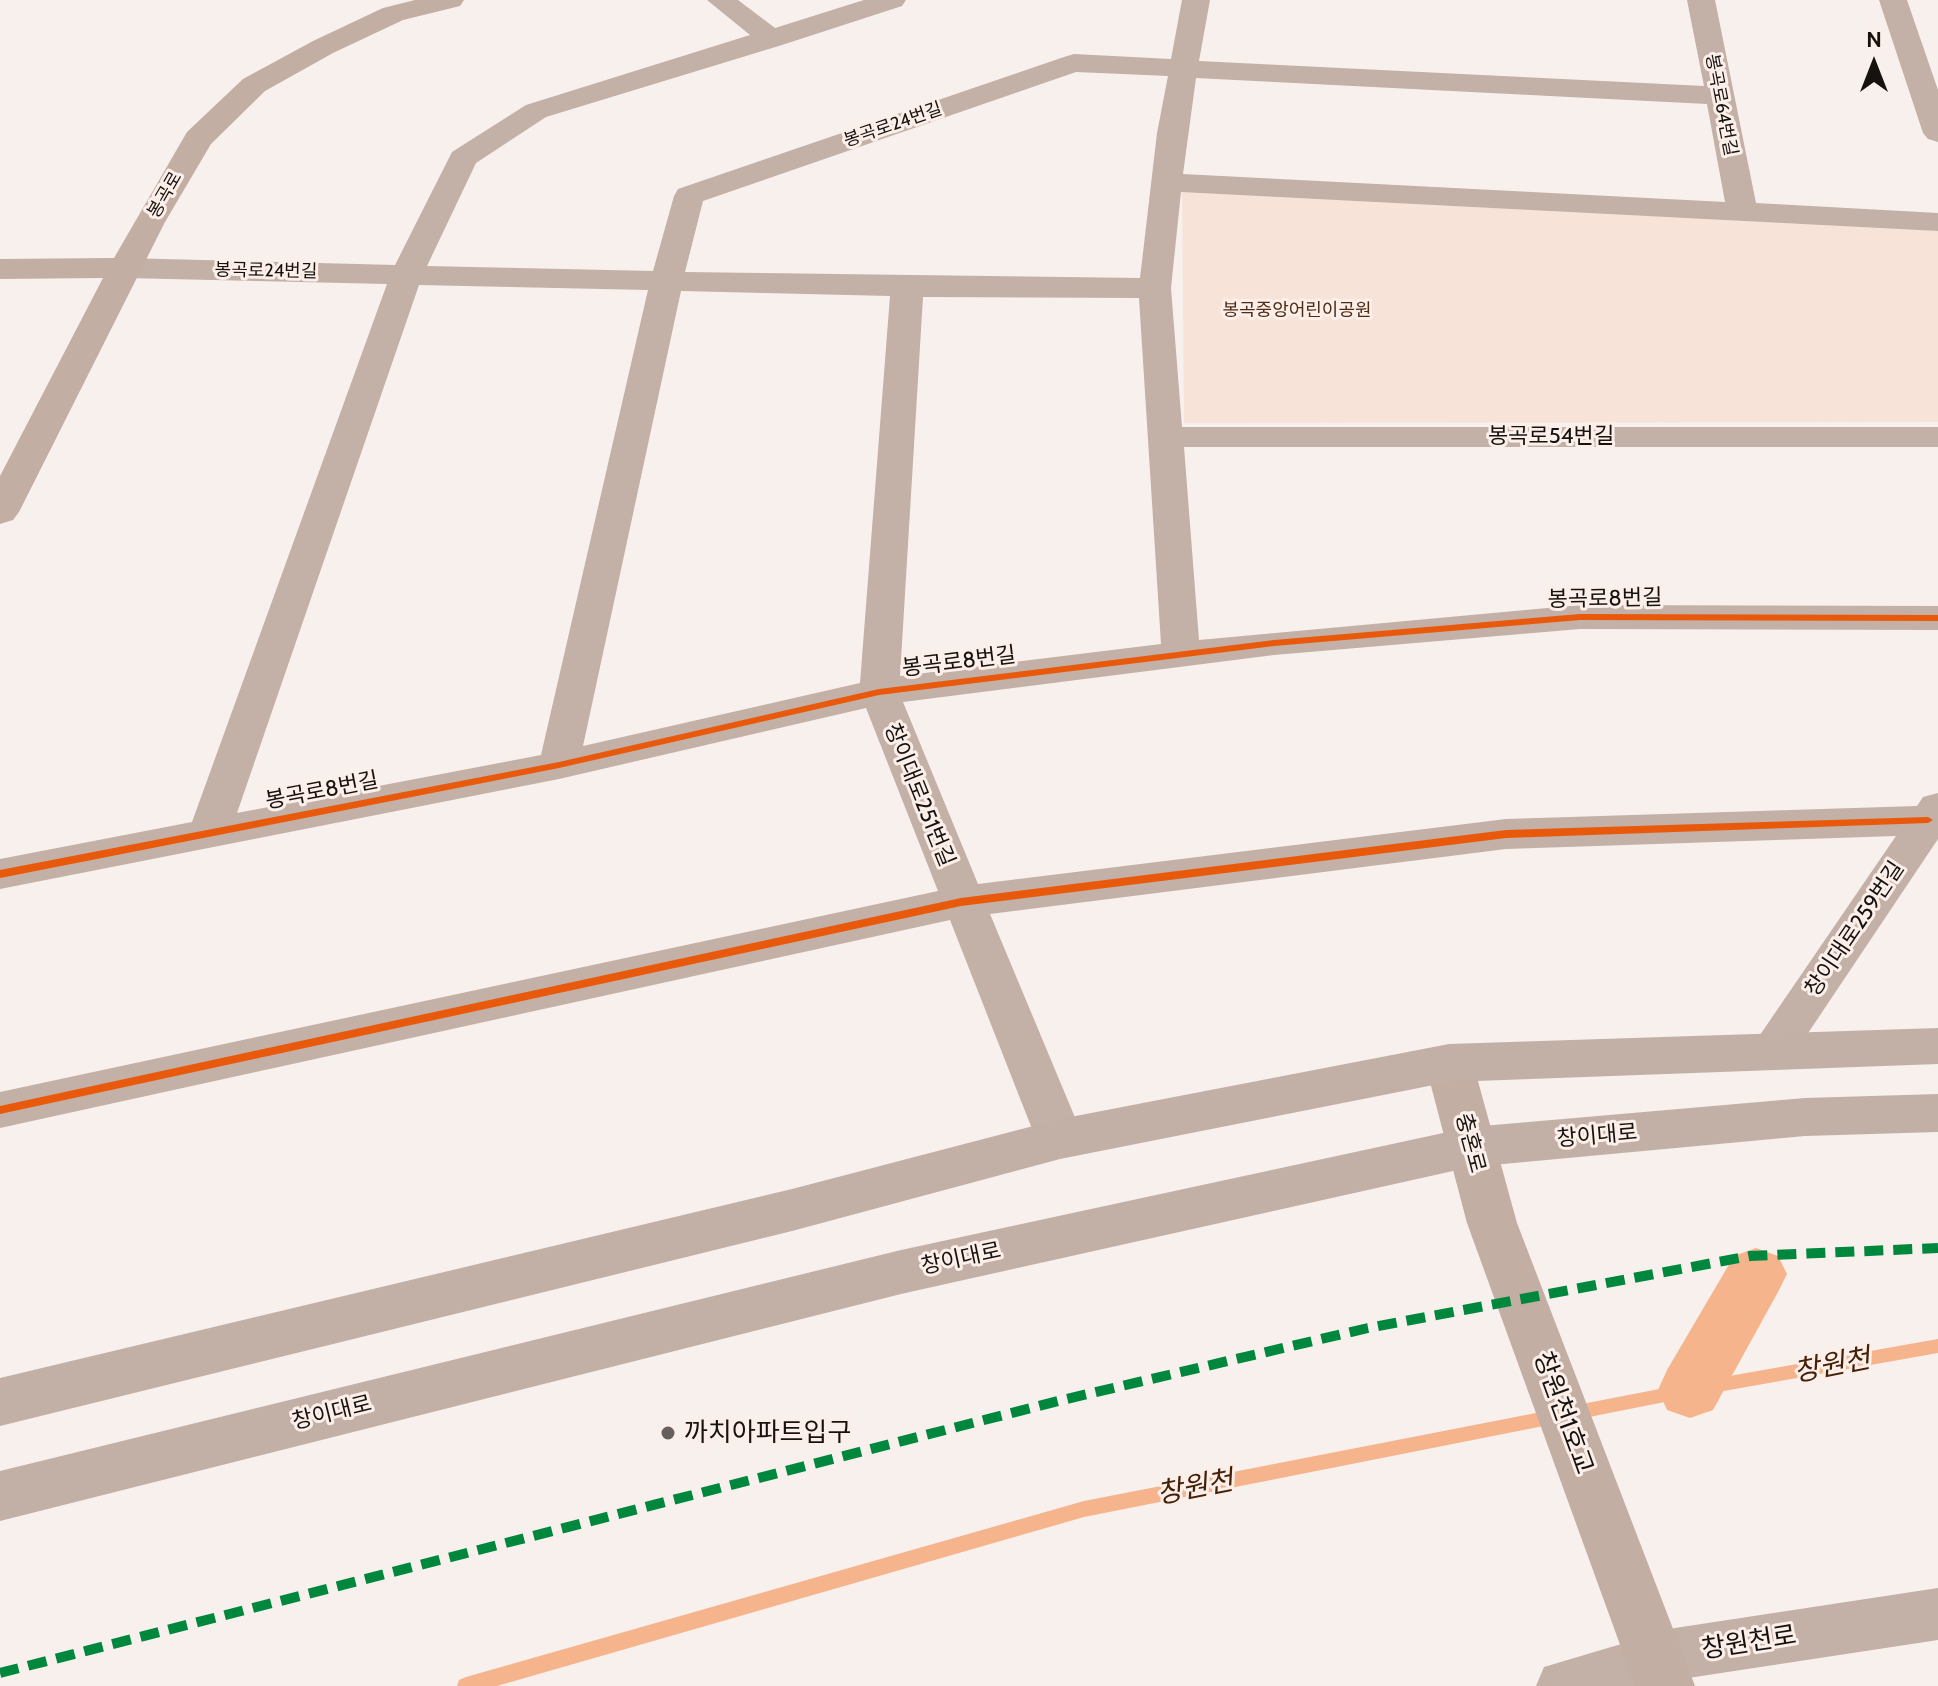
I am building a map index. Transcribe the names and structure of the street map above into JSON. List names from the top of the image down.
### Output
{
  "streets": {
    "main road": ["창이대로"],
    "street": [
      "봉곡로64번길",
      "봉곡로24번길",
      "봉곡로",
      "봉곡로54번길",
      "봉곡로8번길",
      "창이대로251번길",
      "창이대로259번길",
      "충혼로",
      "창원천1호교",
      "창원천로"
    ]
  },
  "crossings": [
    ["봉곡로24번길", "봉곡로"],
    ["봉곡로24번길", "창이대로251번길"],
    ["봉곡로8번길", "창이대로251번길"],
    ["창이대로", "충혼로"],
    ["충혼로", "창원천1호교"],
    ["창원천1호교", "창원천로"]
  ],
  "water": ["창원천"],
  "parks": ["봉곡중앙어린이공원"],
  "places": ["까치아파트입구"],
  "north": "top"
}
